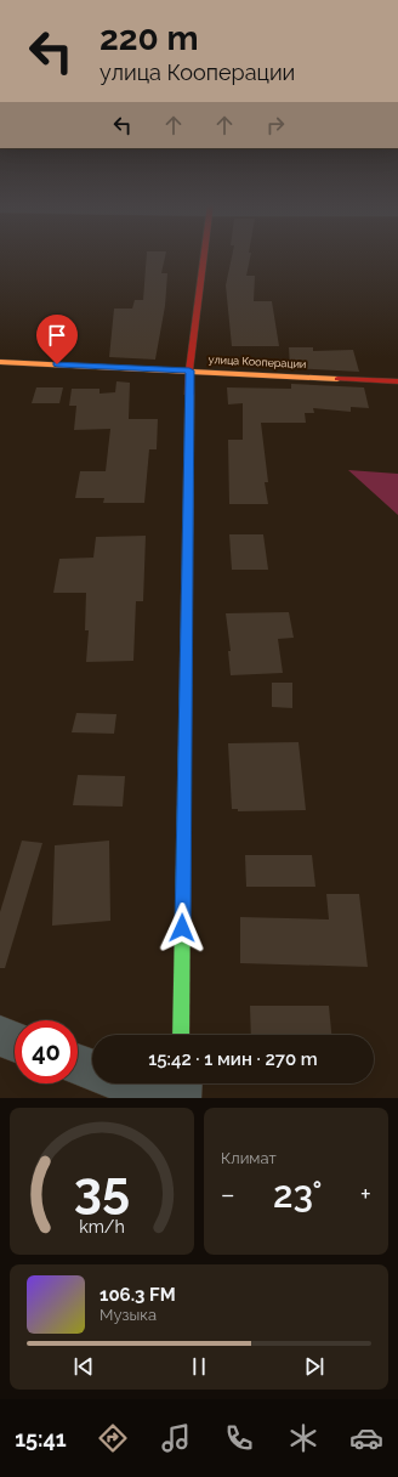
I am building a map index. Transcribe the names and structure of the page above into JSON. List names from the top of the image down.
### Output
{
  "streets": {
    "street": ["улица Кооперации"]
  },
  "page": {
    "turn": ["220 m", "улица Кооперации"],
    "limit": "40",
    "trip": "15:42 · 1 мин · 270 m",
    "tile": "Климат",
    "heat": ["−", "23°", "+"],
    "song": ["106.3 FM", "Музыка"],
    "tabs": "15:41",
    "gauge": ["35", "km/h"]
  }
}
